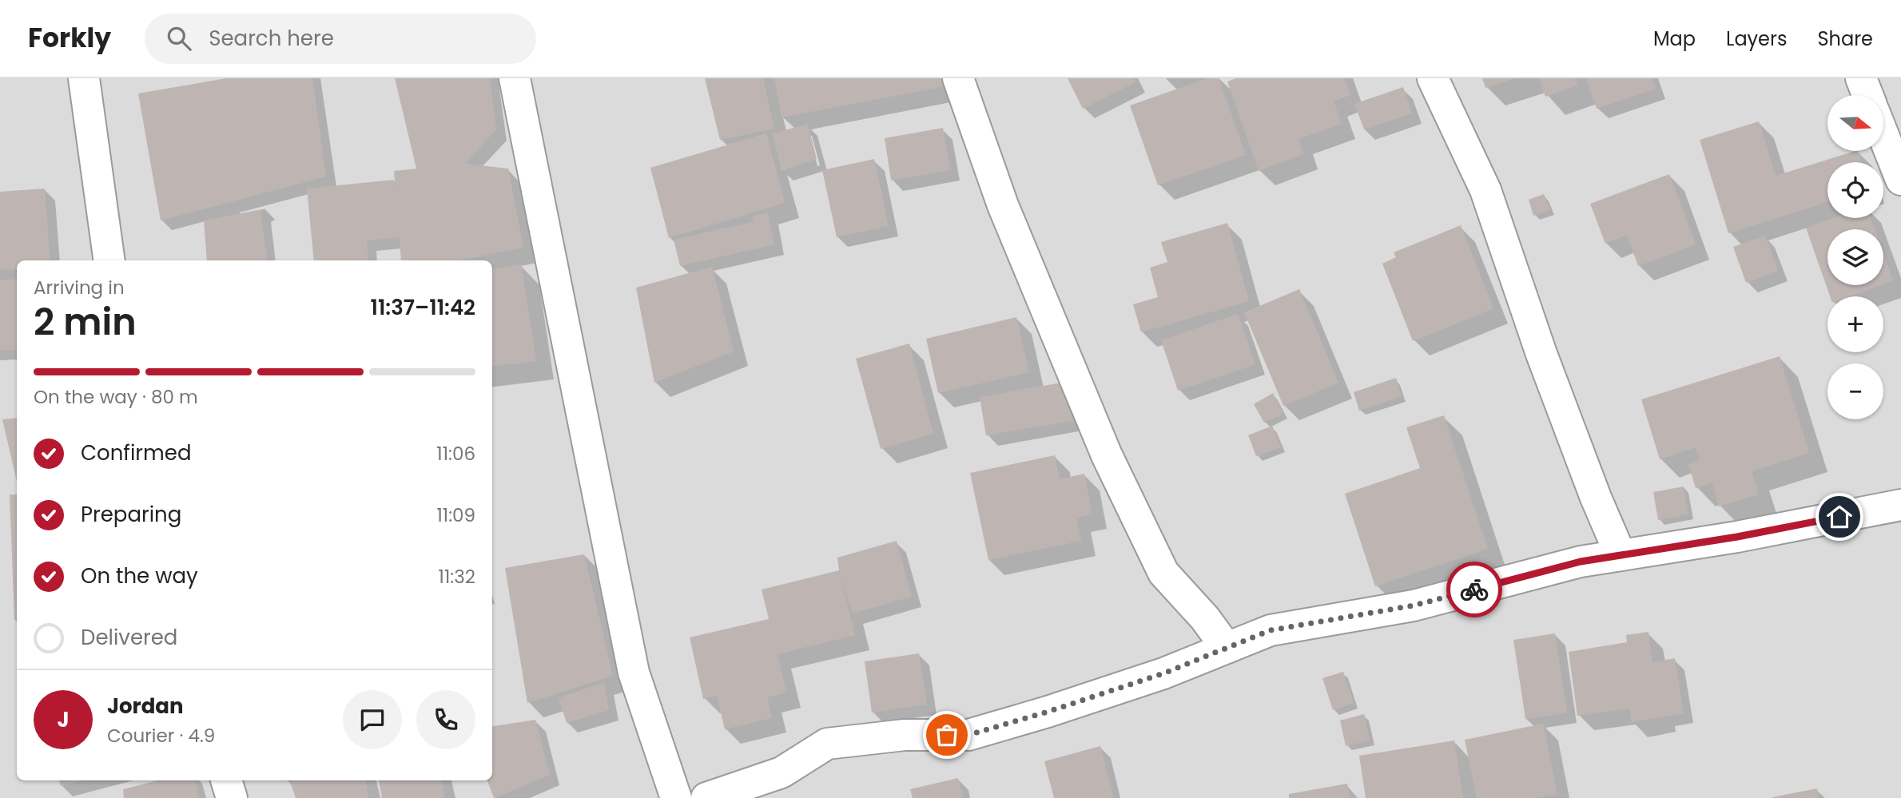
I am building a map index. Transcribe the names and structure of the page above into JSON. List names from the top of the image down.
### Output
{
  "north": "right",
  "page": {
    "header": "Forkly",
    "search": "Search here",
    "nav": ["Map", "Layers", "Share"],
    "map_buttons": ["+", "−"],
    "heading": ["2 min", "Arriving in", "11:37–11:42"],
    "panel": ["Jordan", "Courier · 4.9"],
    "bar": "On the way · 80 m",
    "list": [
      ["Confirmed", "11:06"],
      ["Preparing", "11:09"],
      ["On the way", "11:32"],
      "Delivered"
    ],
    "round": "J"
  }
}
